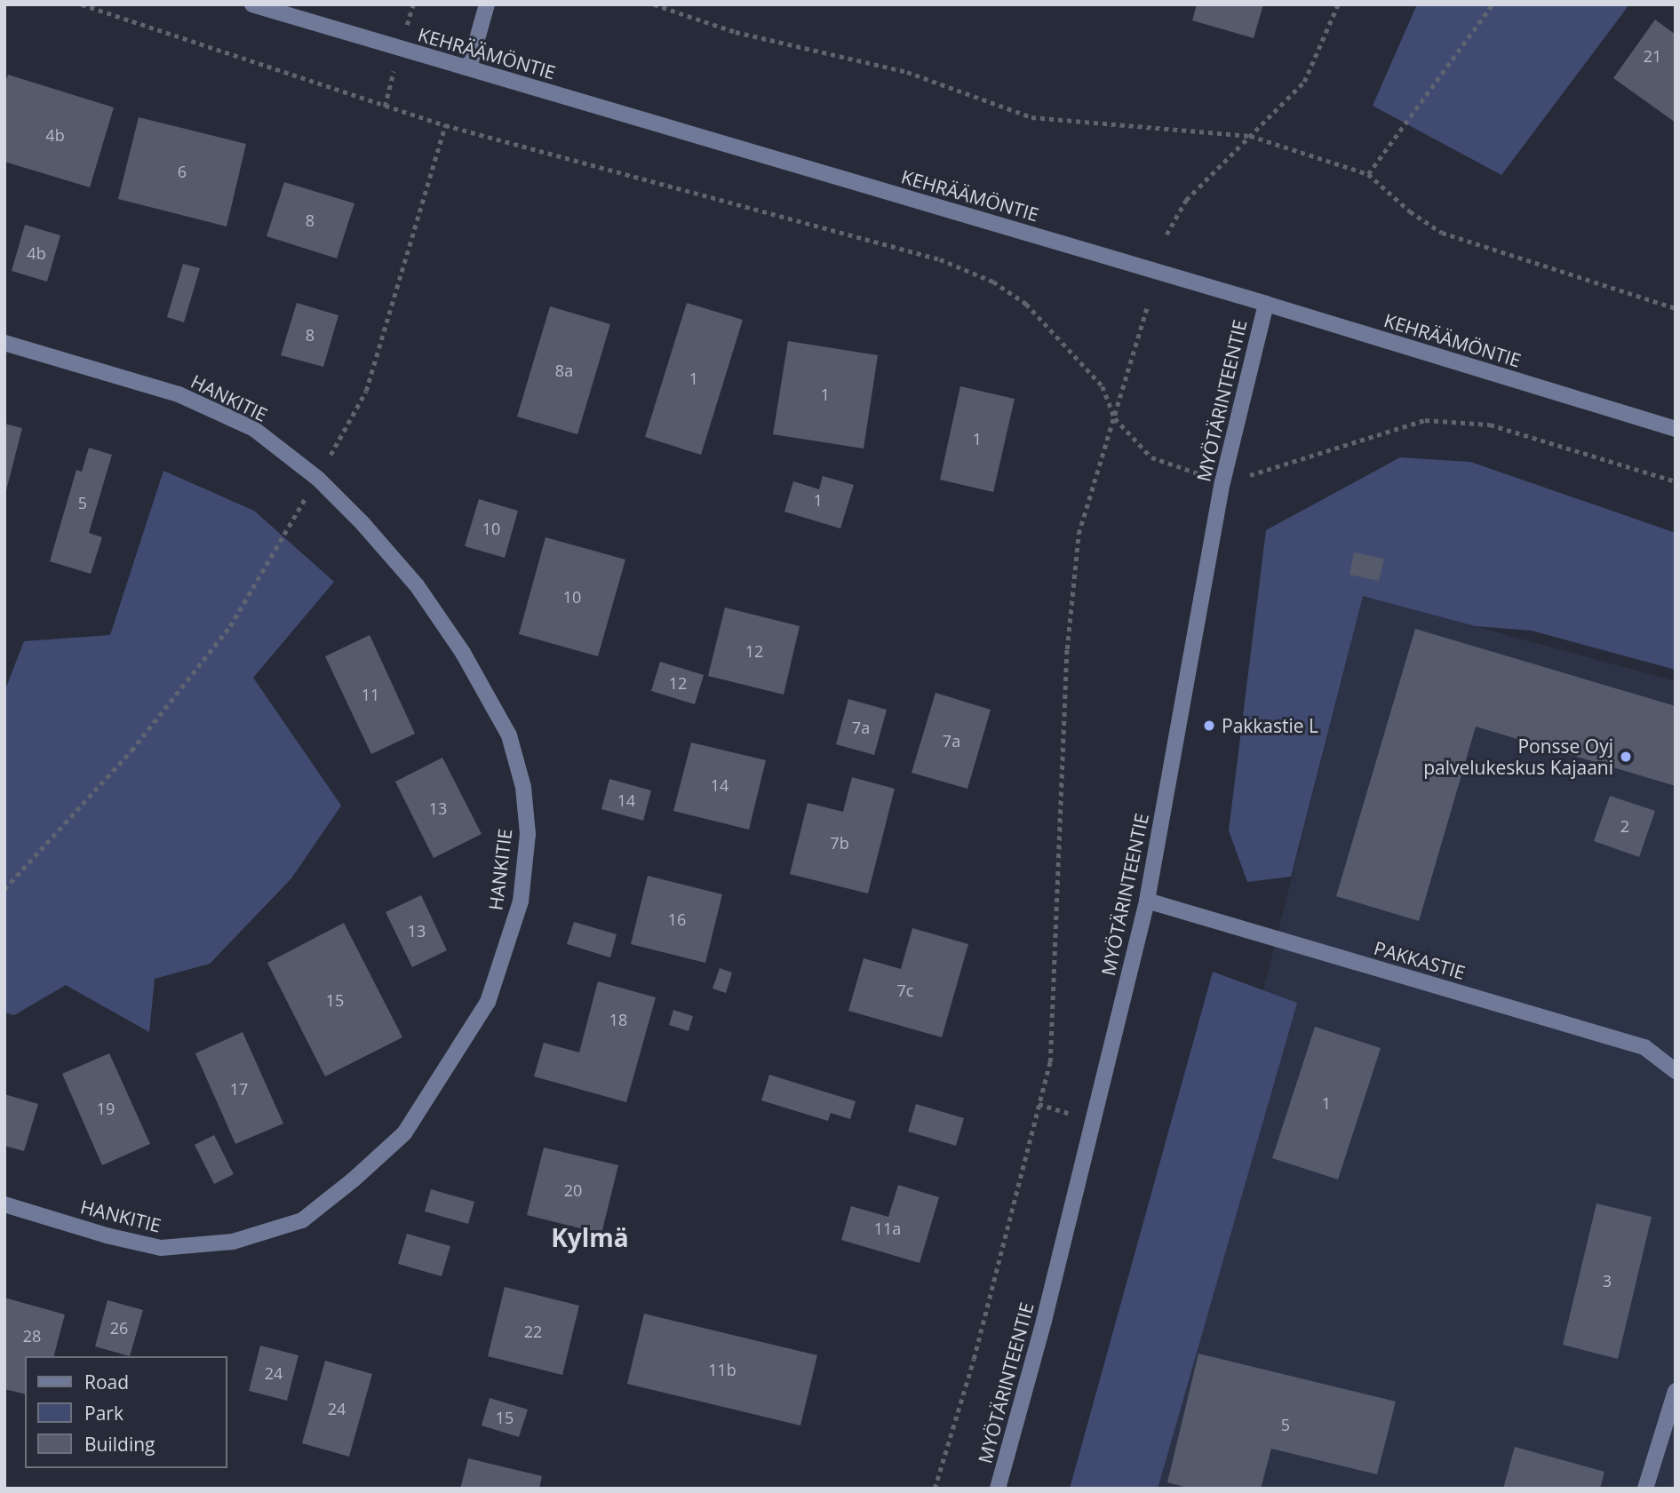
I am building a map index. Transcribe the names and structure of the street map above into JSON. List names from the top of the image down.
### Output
{
  "streets": {
    "street": [
      "KEHRÄÄMÖNTIE",
      "HANKITIE",
      "MYÖTÄRINTEENTIE",
      "PAKKASTIE"
    ]
  },
  "crossings": [
    ["KEHRÄÄMÖNTIE", "MYÖTÄRINTEENTIE"],
    ["MYÖTÄRINTEENTIE", "PAKKASTIE"]
  ],
  "districts": ["Kylmä"],
  "places": ["Pakkastie L", "Ponsse Oyj palvelukeskus Kajaani"],
  "house_numbers": [
    "21",
    "4b",
    "6",
    "8",
    "4b",
    "8",
    "8a",
    "1",
    "1",
    "1",
    "1",
    "5",
    "10",
    "10",
    "12",
    "12",
    "11",
    "7a",
    "7a",
    "14",
    "14",
    "13",
    "2",
    "7b",
    "16",
    "13",
    "7c",
    "15",
    "18",
    "17",
    "1",
    "19",
    "20",
    "11a",
    "3",
    "26",
    "22",
    "28",
    "11b",
    "24",
    "24",
    "15",
    "5"
  ],
  "legend": ["Road", "Park", "Building"]
}
